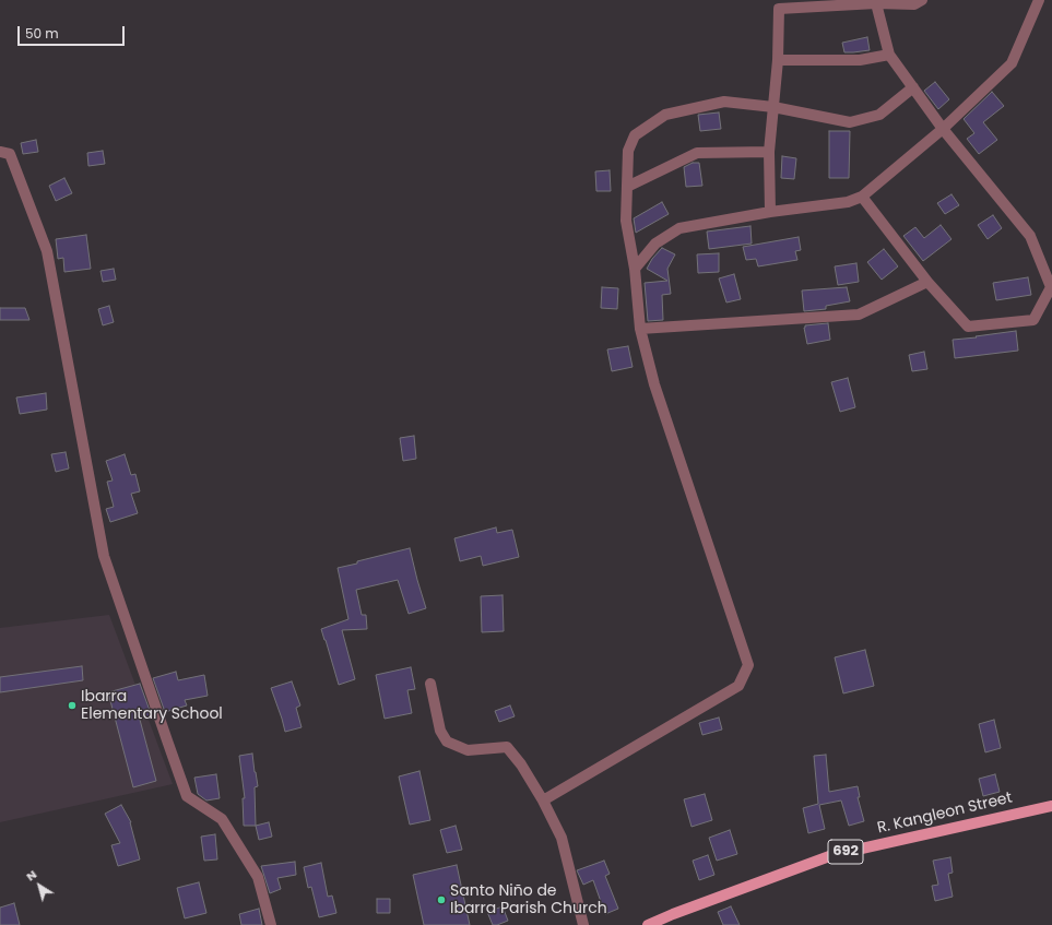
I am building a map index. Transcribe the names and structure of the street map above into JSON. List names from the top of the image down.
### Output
{
  "streets": {
    "main road": ["R. Kangleon Street", "692"]
  },
  "places": ["Ibarra Elementary School", "Santo Niño de Ibarra Parish Church"],
  "scale_bar": "50 m",
  "north": "top left"
}
